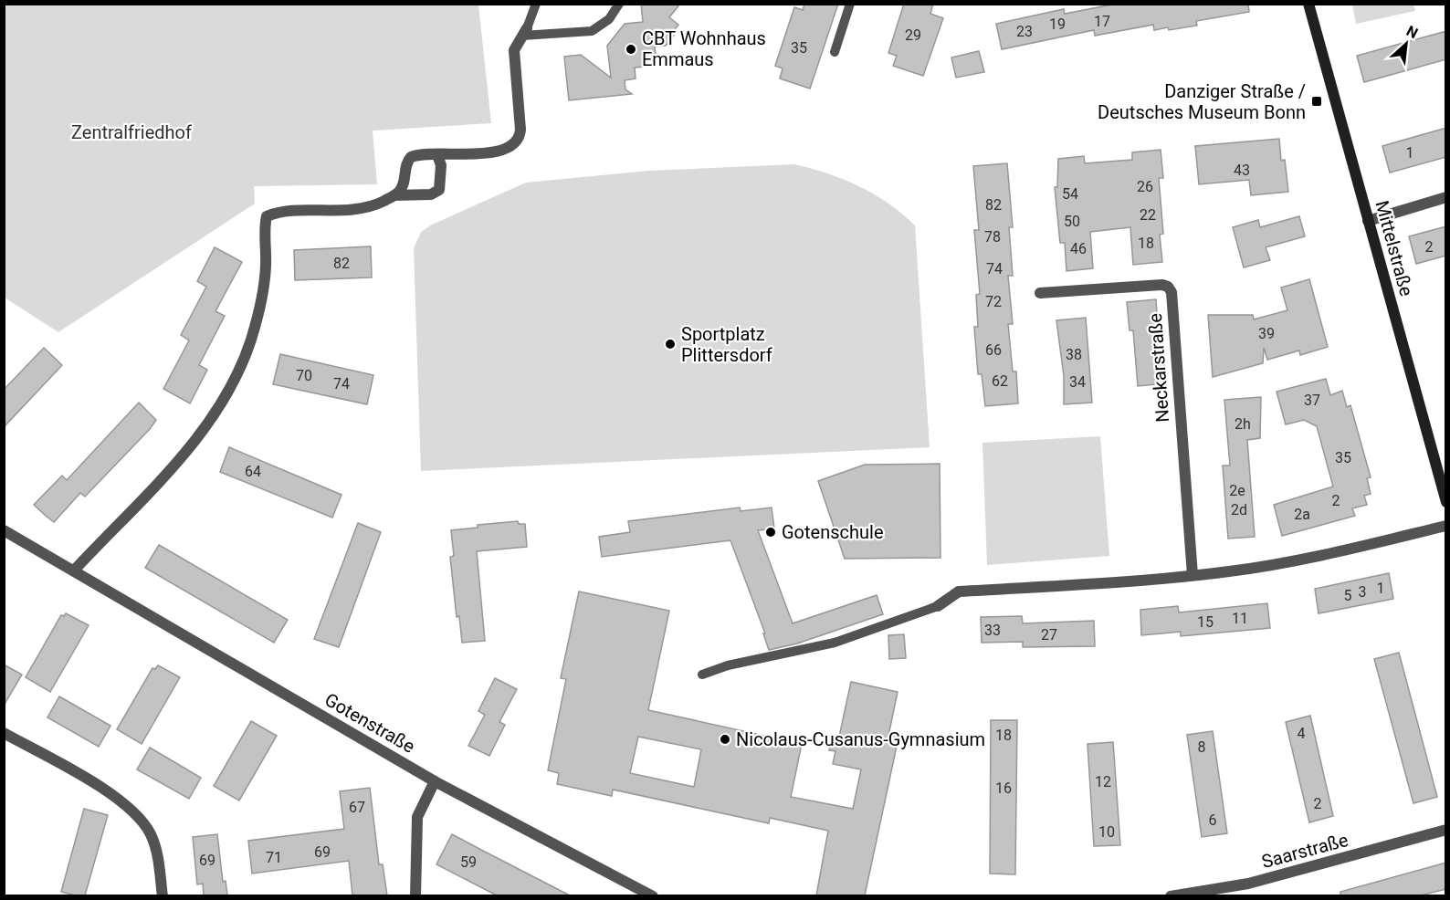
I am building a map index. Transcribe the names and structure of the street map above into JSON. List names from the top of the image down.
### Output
{
  "streets": {
    "main road": ["Mittelstraße"],
    "street": ["Neckarstraße", "Gotenstraße", "Saarstraße"]
  },
  "parks": ["Zentralfriedhof"],
  "places": {
    "other": [
      "CBT Wohnhaus Emmaus",
      "Sportplatz Plittersdorf",
      "Gotenschule",
      "Nicolaus-Cusanus-Gymnasium"
    ],
    "transit": ["Danziger Straße / Deutsches Museum Bonn"]
  },
  "house_numbers": [
    "17",
    "19",
    "23",
    "29",
    "35",
    "1",
    "43",
    "26",
    "54",
    "82",
    "22",
    "50",
    "78",
    "18",
    "2",
    "46",
    "82",
    "74",
    "72",
    "39",
    "66",
    "38",
    "70",
    "62",
    "34",
    "74",
    "37",
    "2h",
    "35",
    "64",
    "2e",
    "2",
    "2d",
    "2a",
    "1",
    "3",
    "5",
    "11",
    "15",
    "33",
    "27",
    "4",
    "18",
    "8",
    "12",
    "16",
    "2",
    "67",
    "6",
    "10",
    "69",
    "71",
    "69",
    "59"
  ],
  "north": "top right"
}
